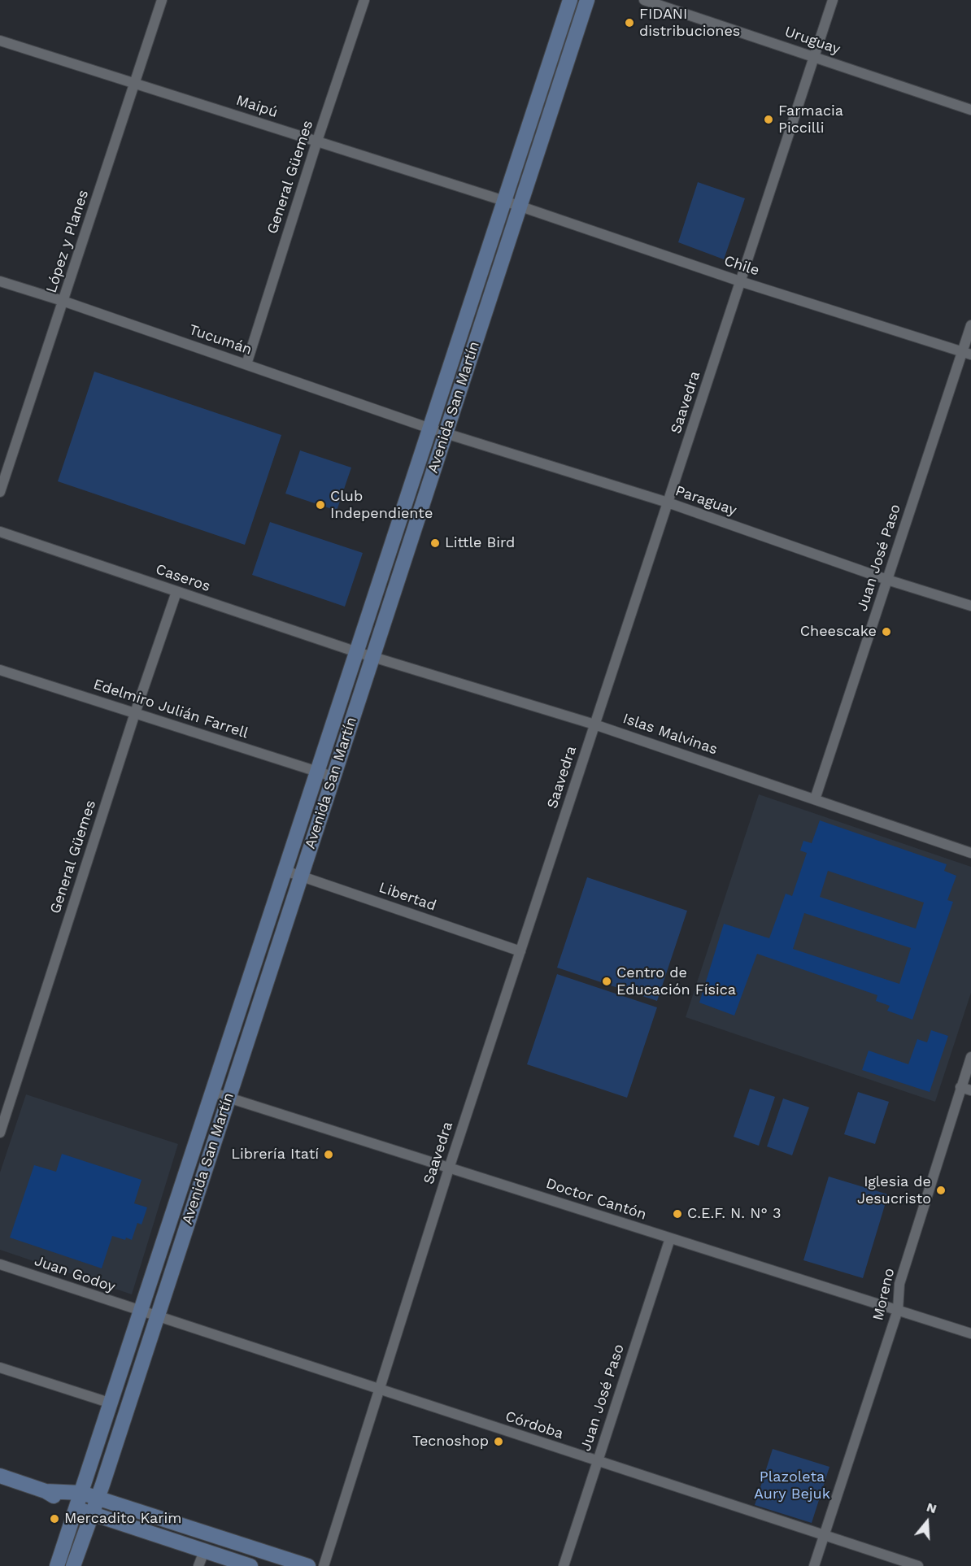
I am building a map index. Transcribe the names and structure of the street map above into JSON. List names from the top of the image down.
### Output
{
  "streets": {
    "main road": ["Avenida San Martín"],
    "street": [
      "Uruguay",
      "Maipú",
      "General Güemes",
      "López y Planes",
      "Chile",
      "Tucumán",
      "Saavedra",
      "Paraguay",
      "Juan José Paso",
      "Caseros",
      "Edelmiro Julián Farrell",
      "Islas Malvinas",
      "Libertad",
      "Doctor Cantón",
      "Juan Godoy",
      "Moreno",
      "Córdoba"
    ]
  },
  "crossings": [
    ["Uruguay", "Saavedra"],
    ["Maipú", "General Güemes"],
    ["Maipú", "López y Planes"],
    ["Maipú", "Chile"],
    ["Maipú", "Avenida San Martín"],
    ["General Güemes", "Tucumán"],
    ["General Güemes", "Caseros"],
    ["General Güemes", "Edelmiro Julián Farrell"],
    ["López y Planes", "Tucumán"],
    ["Chile", "Saavedra"],
    ["Chile", "Avenida San Martín"],
    ["Chile", "Juan José Paso"],
    ["Tucumán", "Avenida San Martín"],
    ["Tucumán", "Paraguay"],
    ["Saavedra", "Paraguay"],
    ["Saavedra", "Islas Malvinas"],
    ["Saavedra", "Libertad"],
    ["Saavedra", "Doctor Cantón"],
    ["Saavedra", "Córdoba"],
    ["Avenida San Martín", "Paraguay"],
    ["Avenida San Martín", "Caseros"],
    ["Avenida San Martín", "Edelmiro Julián Farrell"],
    ["Avenida San Martín", "Islas Malvinas"],
    ["Avenida San Martín", "Libertad"],
    ["Avenida San Martín", "Doctor Cantón"],
    ["Avenida San Martín", "Juan Godoy"],
    ["Avenida San Martín", "Córdoba"],
    ["Paraguay", "Juan José Paso"],
    ["Juan José Paso", "Islas Malvinas"],
    ["Juan José Paso", "Doctor Cantón"],
    ["Juan José Paso", "Córdoba"],
    ["Caseros", "Islas Malvinas"],
    ["Doctor Cantón", "Moreno"],
    ["Juan Godoy", "Córdoba"],
    ["Moreno", "Córdoba"]
  ],
  "parks": ["Plazoleta Aury Bejuk"],
  "places": [
    "FIDANI distribuciones",
    "Farmacia Piccilli",
    "Club Independiente",
    "Little Bird",
    "Cheescake",
    "Centro de Educación Física",
    "Librería Itatí",
    "Iglesia de Jesucristo",
    "C.E.F. N. N° 3",
    "Tecnoshop",
    "Mercadito Karim"
  ],
  "north": "top"
}
